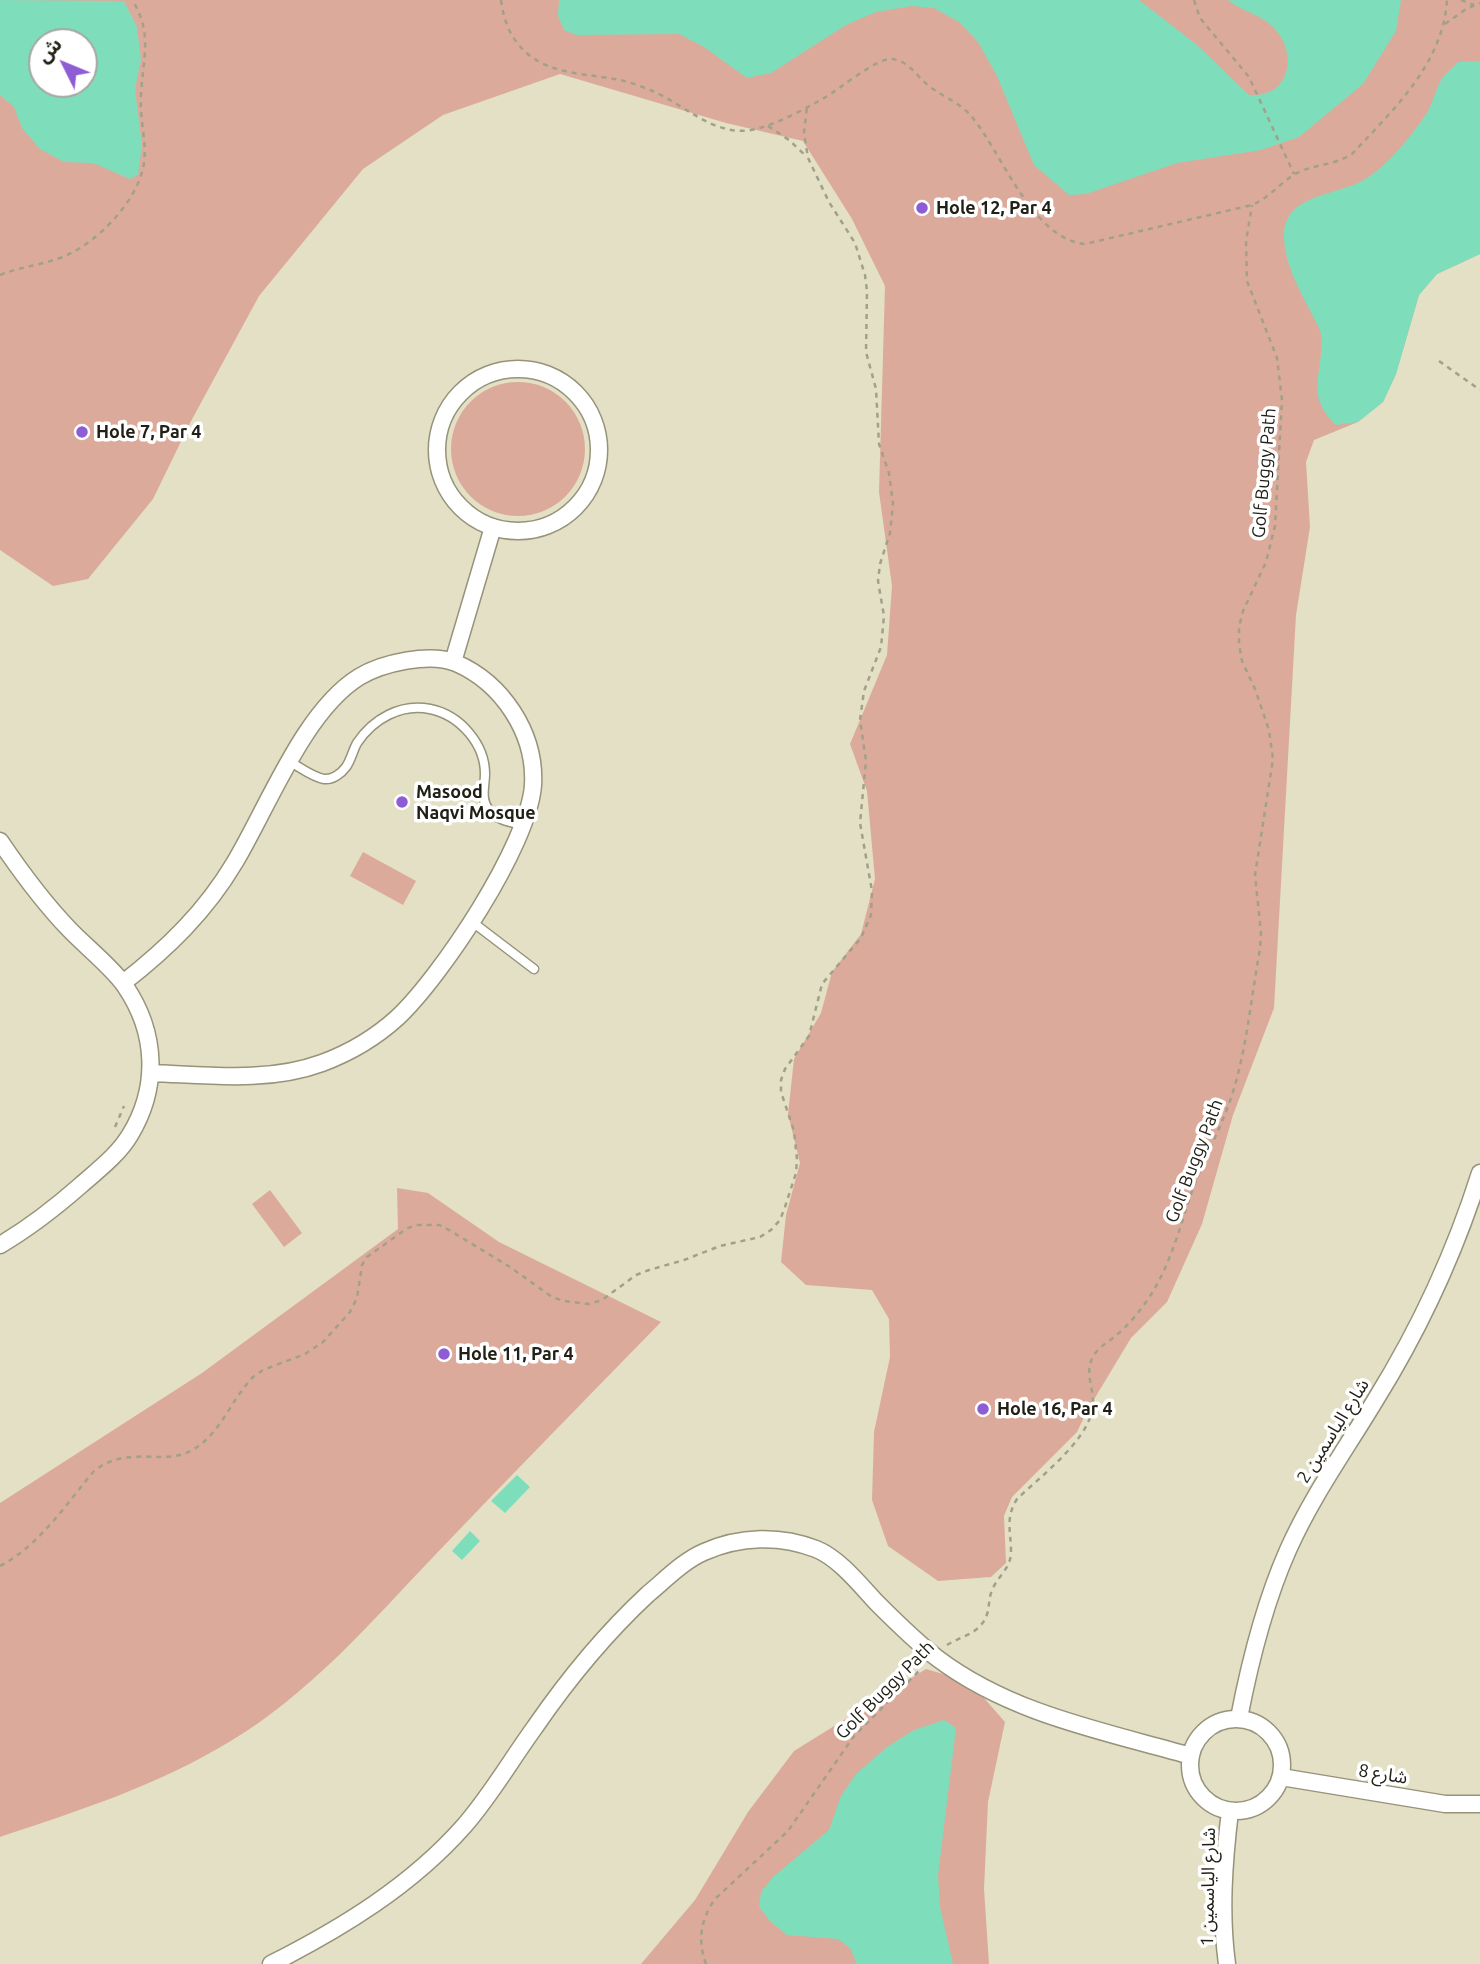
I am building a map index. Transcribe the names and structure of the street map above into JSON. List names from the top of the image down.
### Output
{
  "streets": {
    "street": ["شارع الياسمين 2", "شارع 8", "شارع الياسمين 1"],
    "path": ["Golf Buggy Path"]
  },
  "crossings": [
    ["شارع الياسمين 2", "شارع 8"],
    ["شارع الياسمين 2", "شارع الياسمين 1"],
    ["شارع 8", "شارع الياسمين 1"]
  ],
  "places": [
    "Hole 12, Par 4",
    "Hole 7, Par 4",
    "Masood Naqvi Mosque",
    "Hole 11, Par 4",
    "Hole 16, Par 4"
  ],
  "north": "top left"
}
